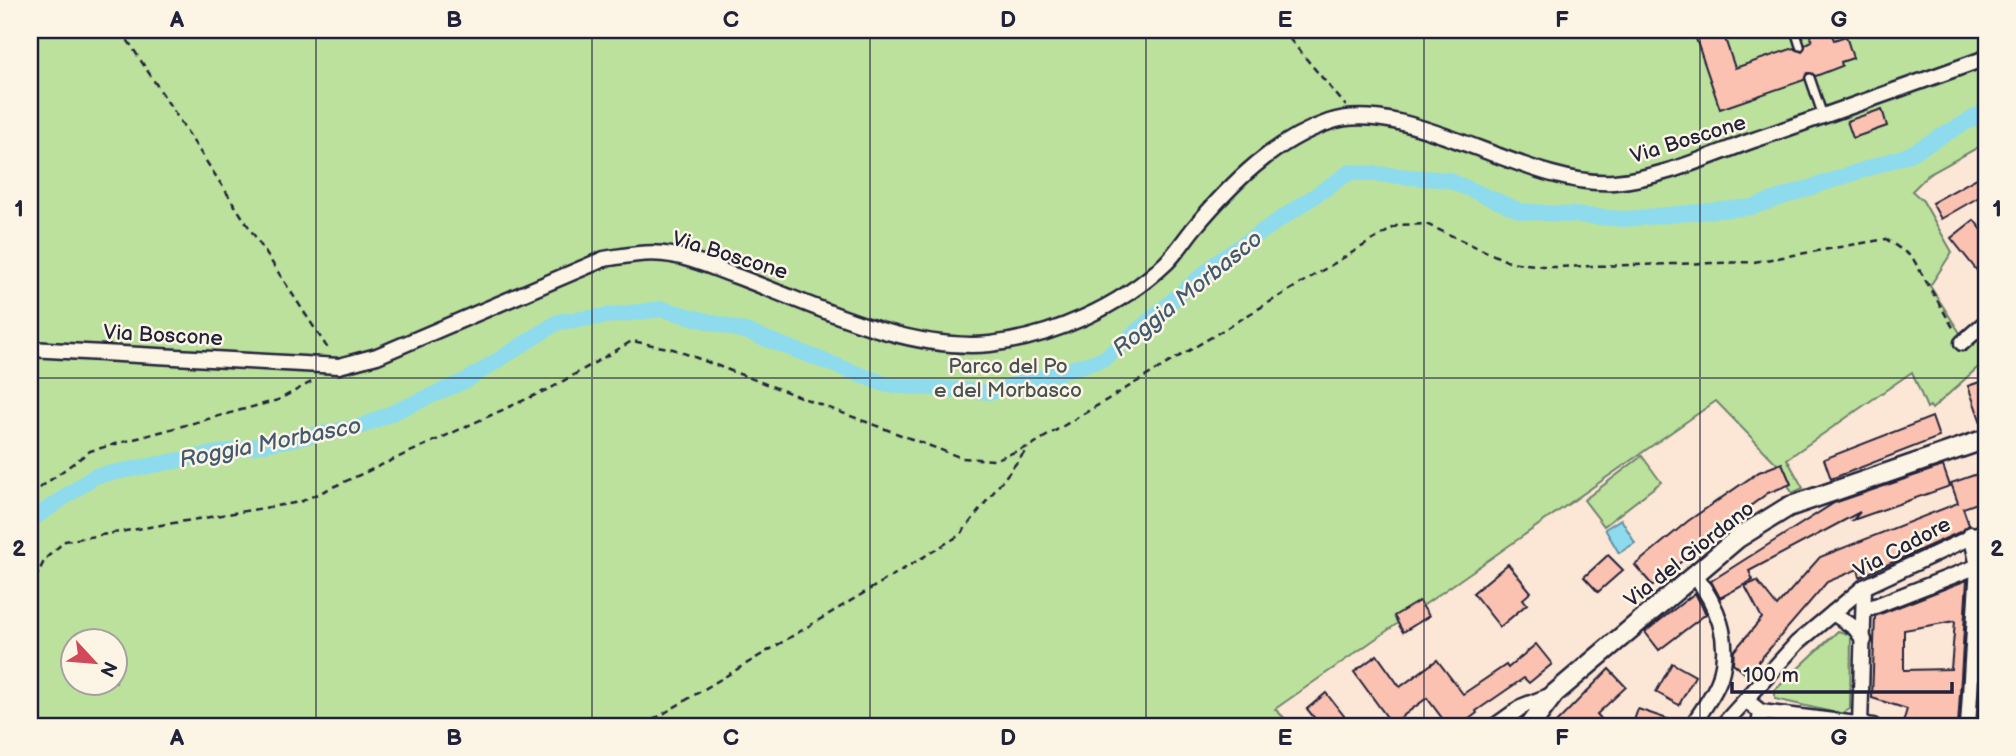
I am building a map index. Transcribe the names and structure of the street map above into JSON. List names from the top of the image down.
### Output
{
  "streets": {
    "street": ["Via Boscone", "Via Cadore", "Via del Giordano"]
  },
  "water": ["Roggia Morbasco"],
  "parks": ["Parco del Po e del Morbasco"],
  "scale_bar": "100 m",
  "north": "bottom right",
  "grid": {
    "columns": [
      "A",
      "B",
      "C",
      "D",
      "E",
      "F",
      "G"
    ],
    "rows": ["1", "2"]
  }
}
